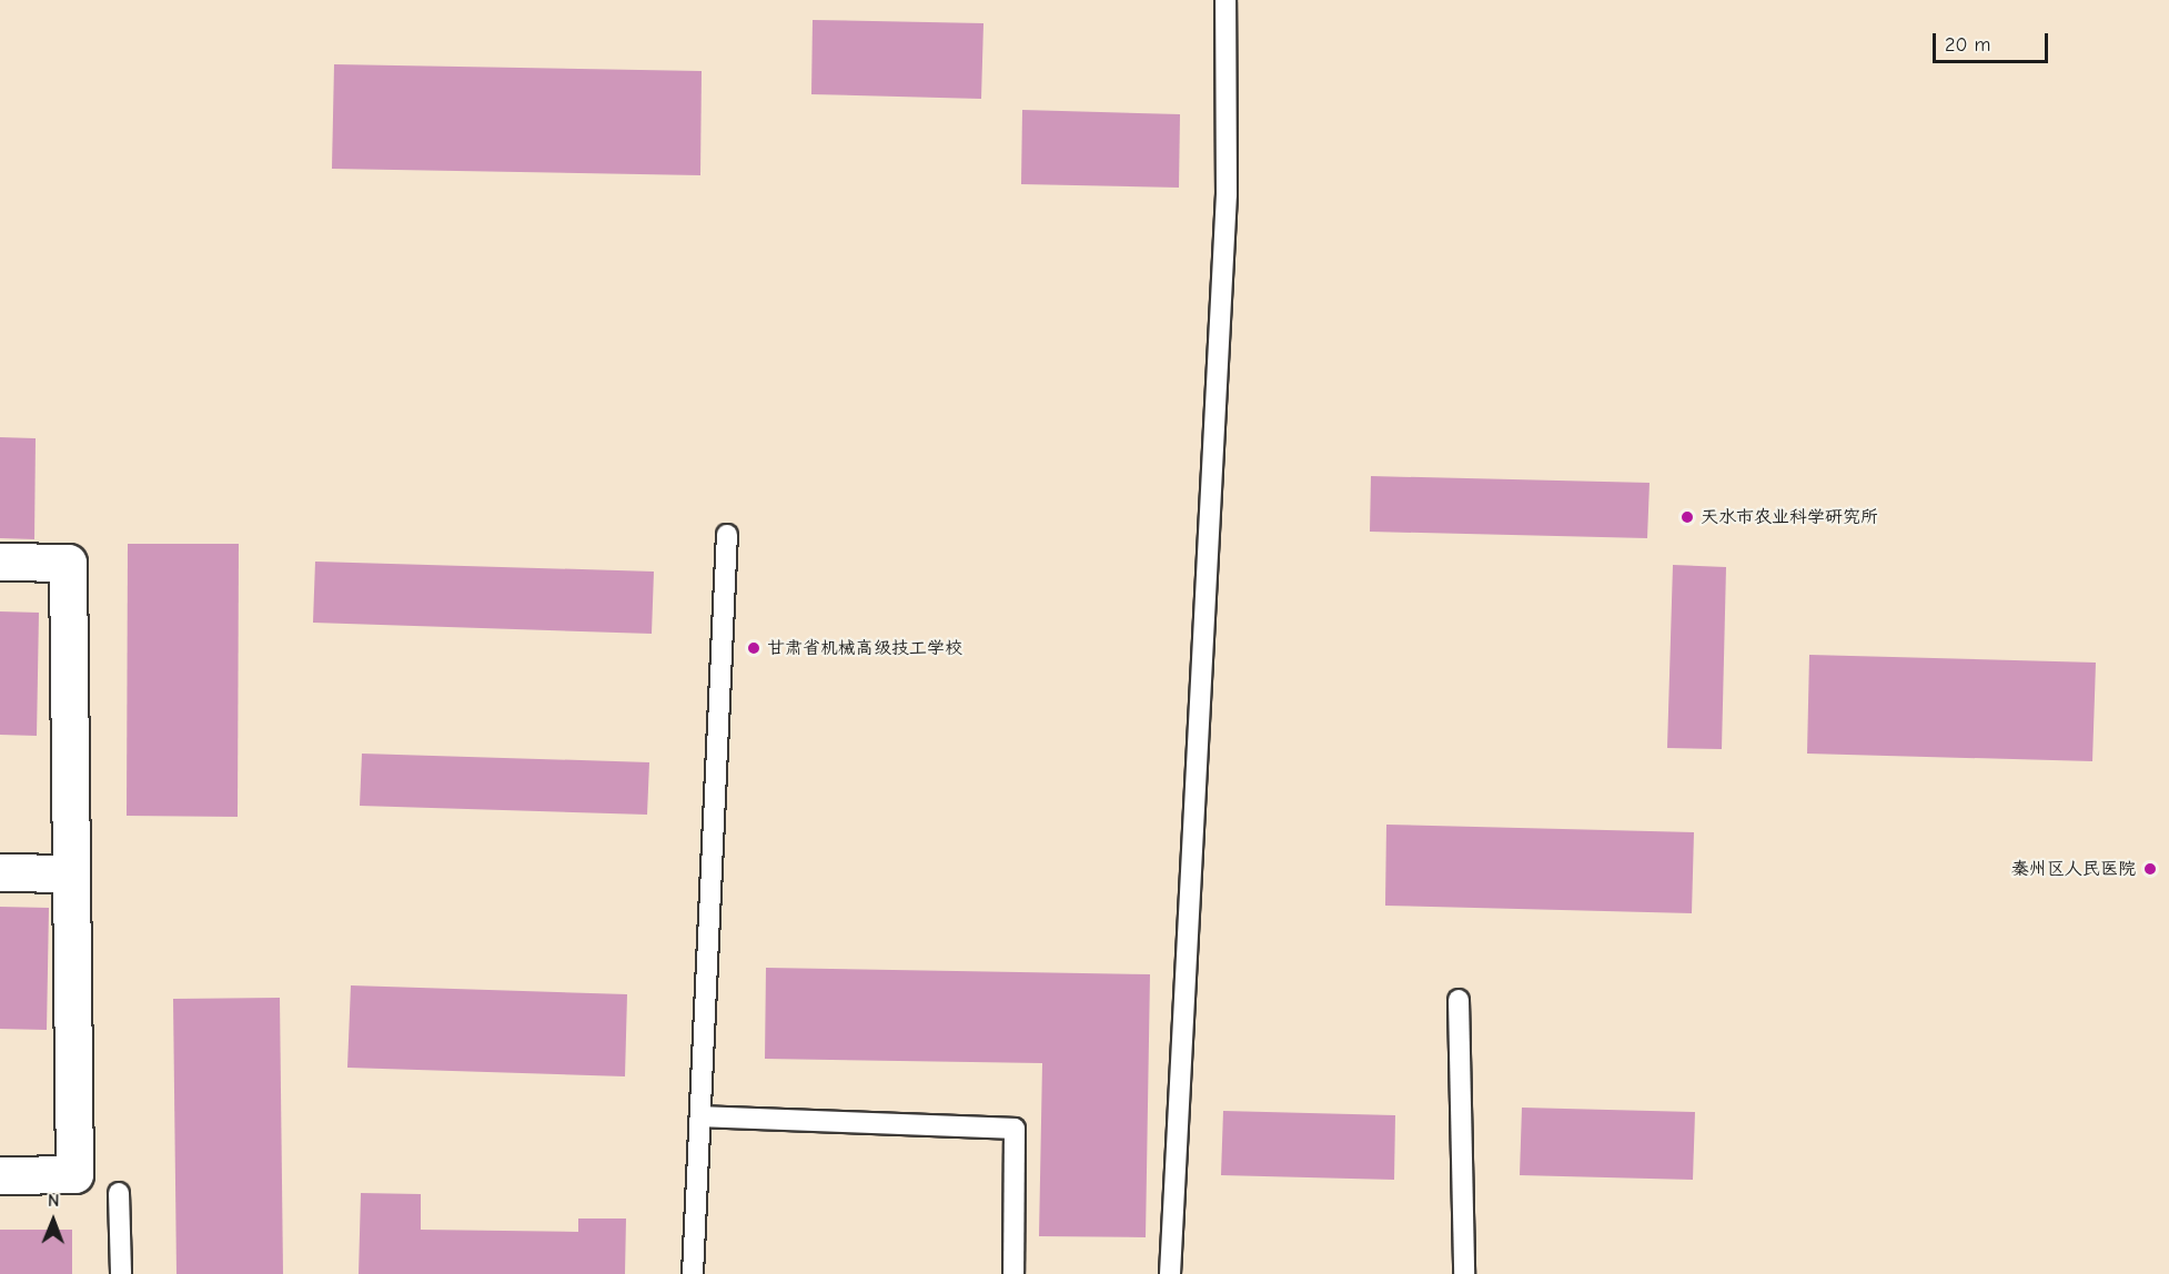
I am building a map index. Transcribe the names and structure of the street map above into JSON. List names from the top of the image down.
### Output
{
  "places": ["天水市农业科学研究所", "甘肃省机械高级技工学校", "秦州区人民医院"],
  "scale_bar": "20 m",
  "north": "top"
}
